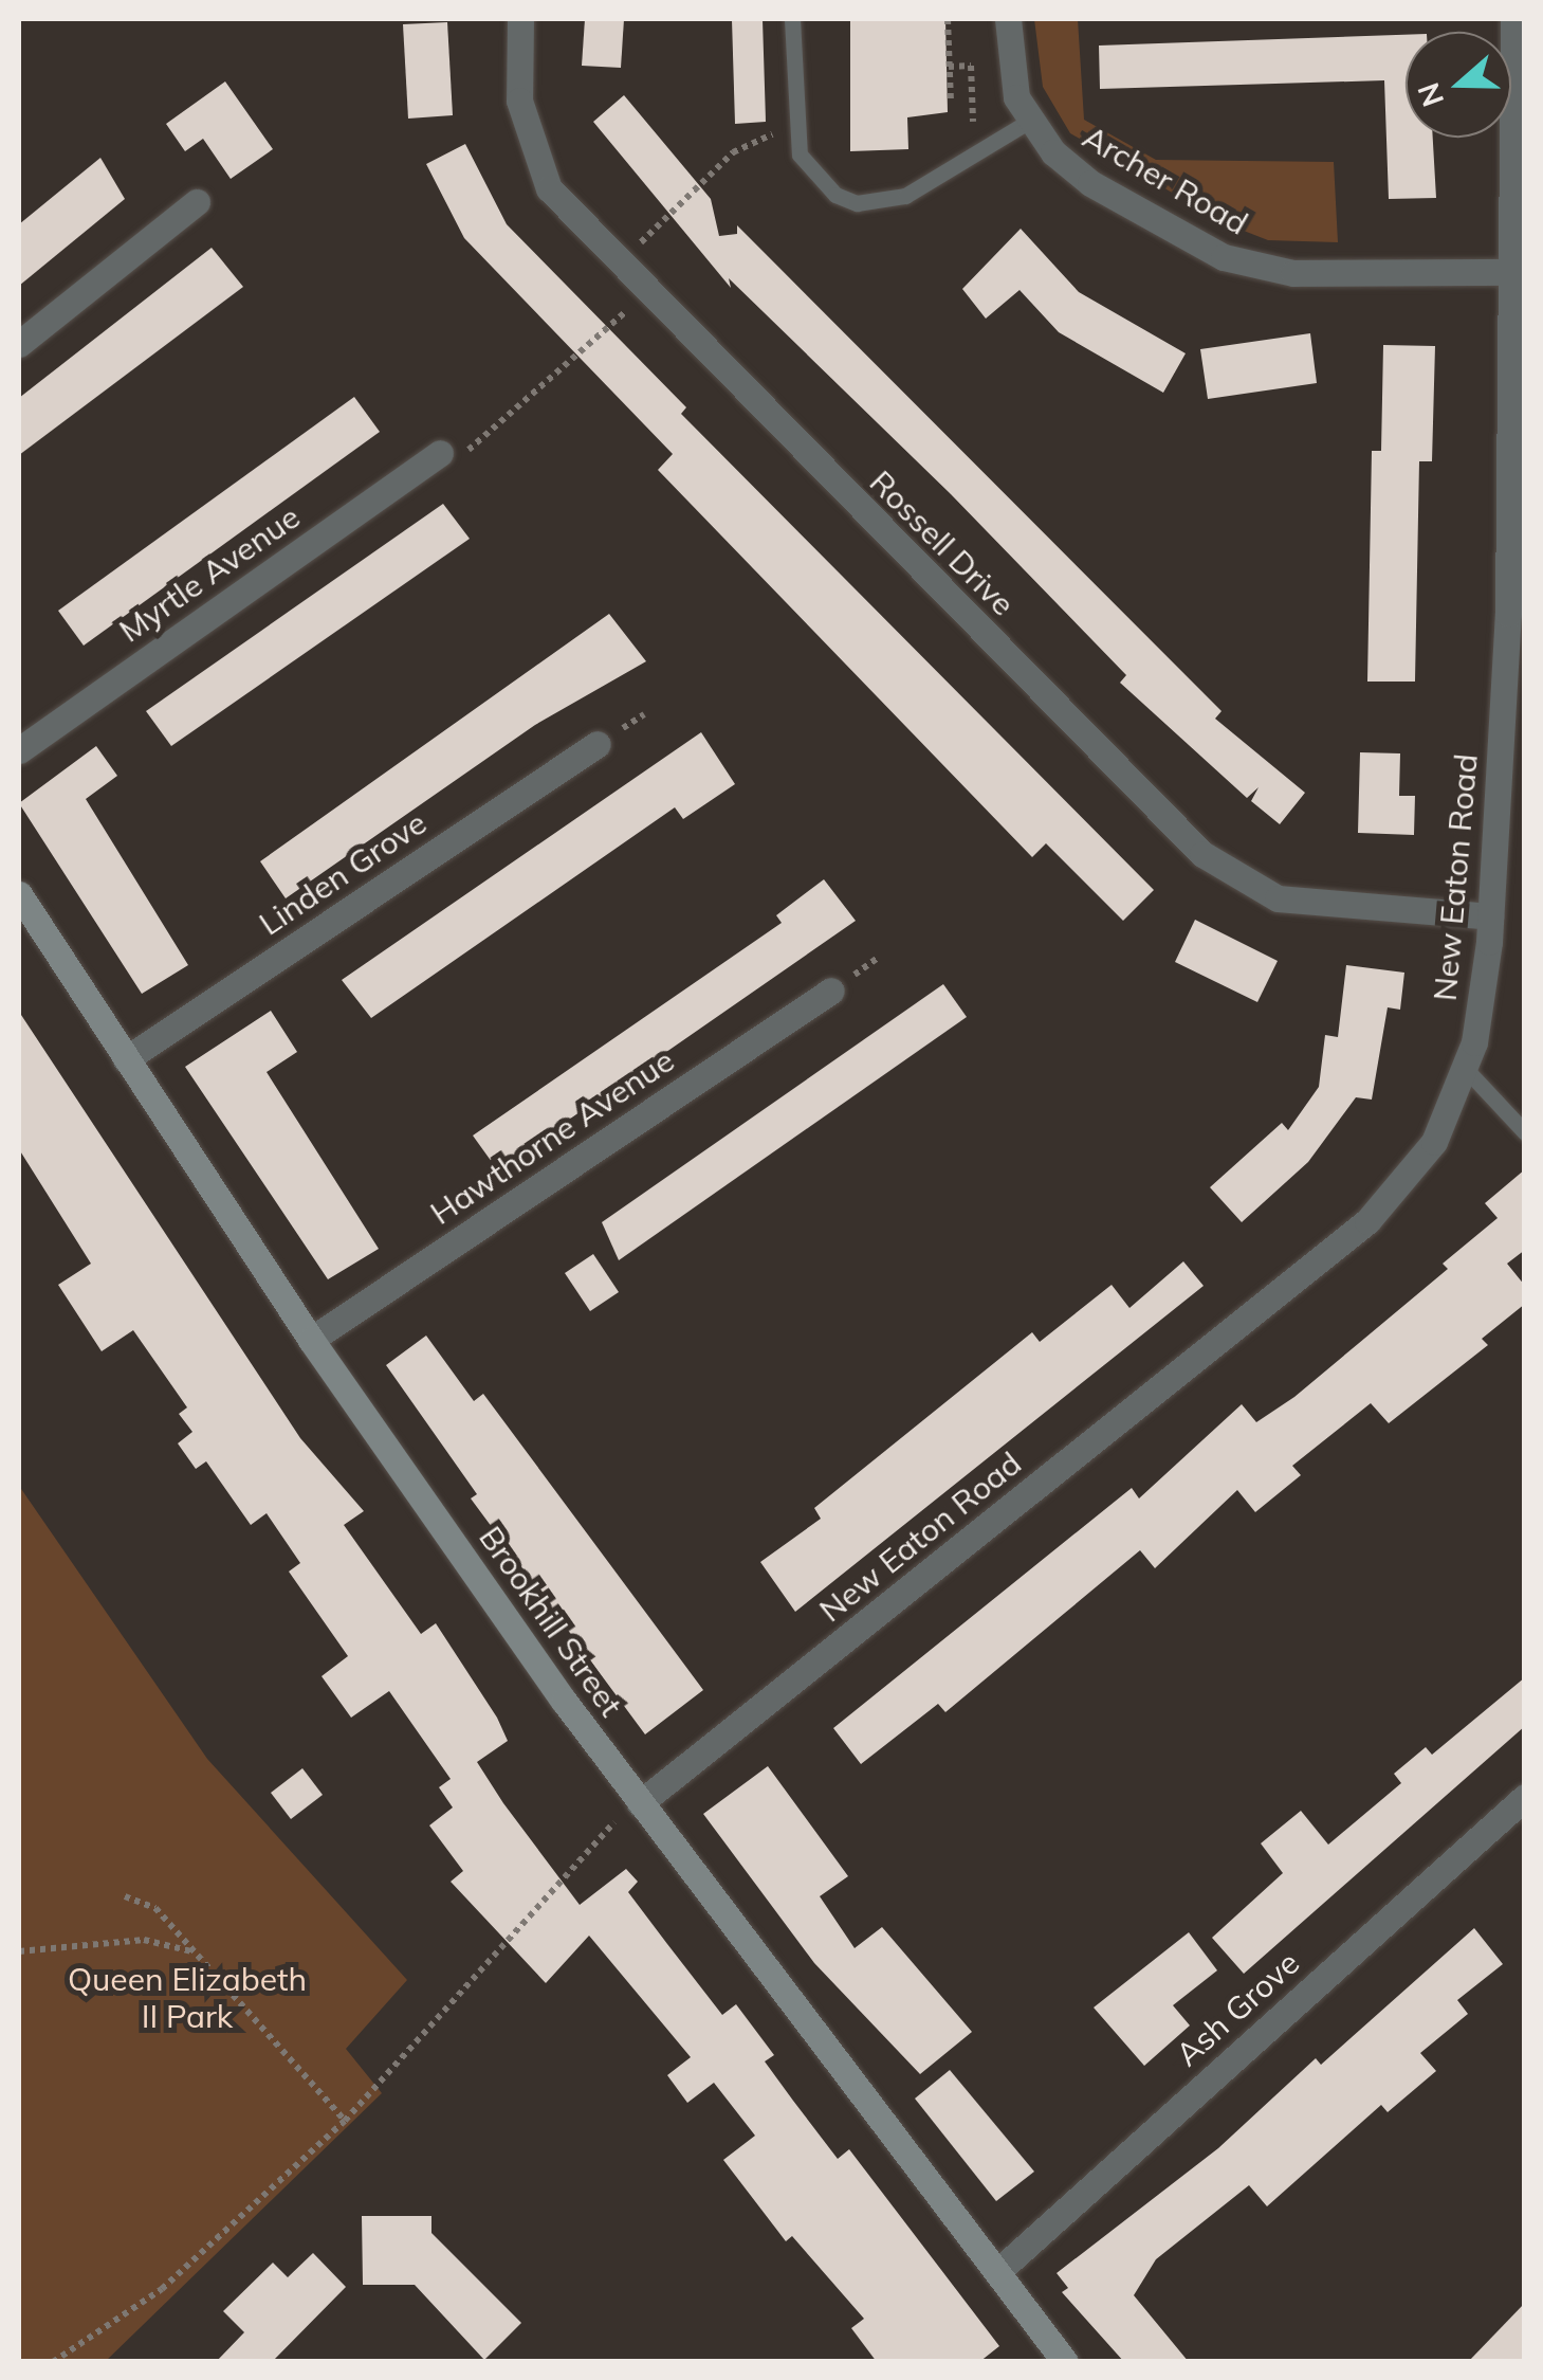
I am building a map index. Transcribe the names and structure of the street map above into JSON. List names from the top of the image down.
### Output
{
  "streets": {
    "street": [
      "Archer Road",
      "Rossell Drive",
      "Myrtle Avenue",
      "Linden Grove",
      "New Eaton Road",
      "Hawthorne Avenue",
      "Brookhill Street",
      "Ash Grove"
    ]
  },
  "crossings": [
    ["Archer Road", "New Eaton Road"],
    ["Rossell Drive", "New Eaton Road"],
    ["Linden Grove", "Brookhill Street"],
    ["New Eaton Road", "Brookhill Street"],
    ["Hawthorne Avenue", "Brookhill Street"],
    ["Brookhill Street", "Ash Grove"]
  ],
  "parks": ["Queen Elizabeth II Park"],
  "north": "left"
}
